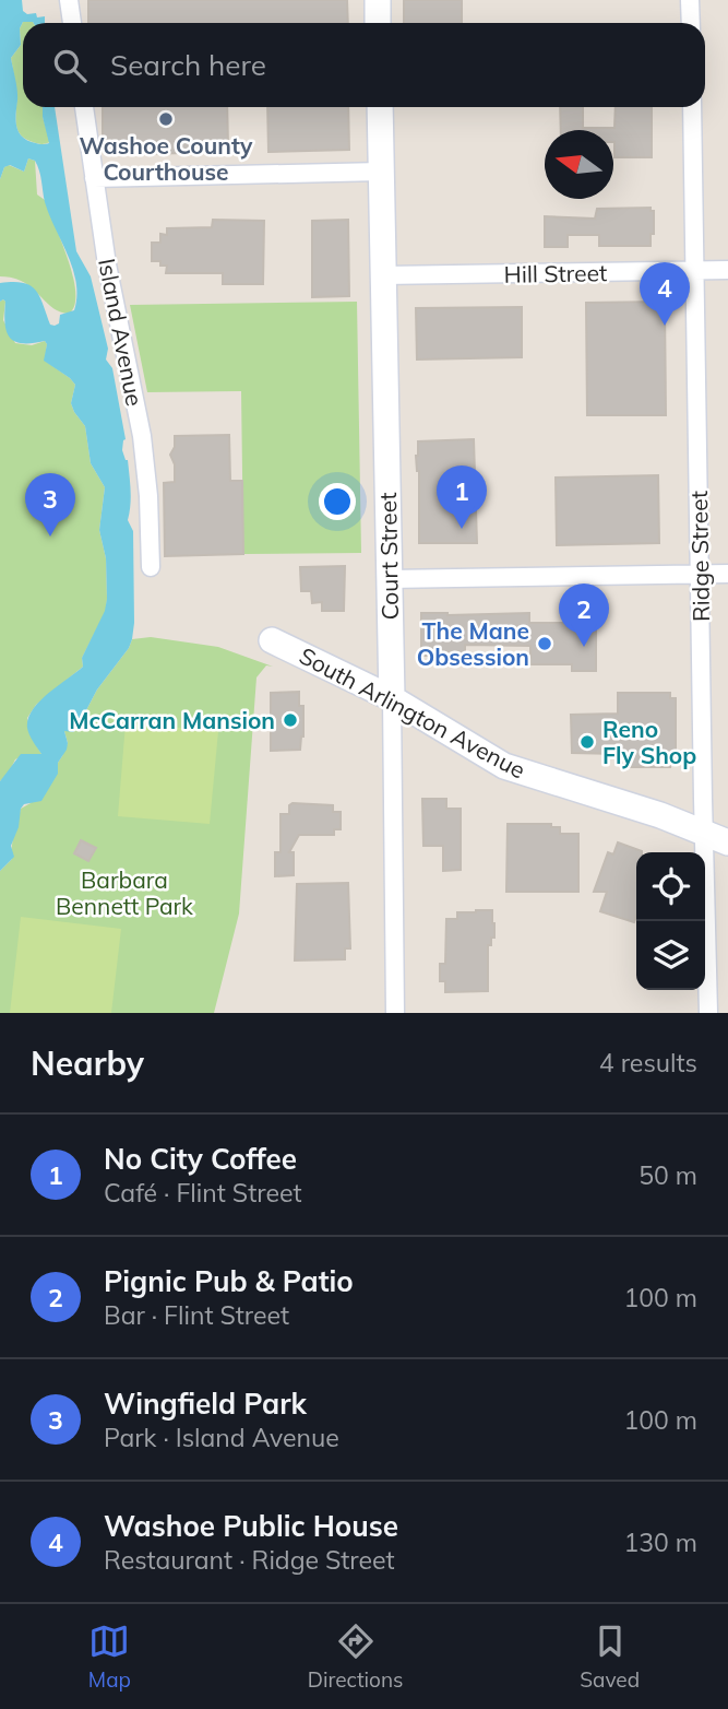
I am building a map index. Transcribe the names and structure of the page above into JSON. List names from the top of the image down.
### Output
{
  "streets": {
    "street": [
      "Hill Street",
      "Island Avenue",
      "Court Street",
      "Ridge Street",
      "South Arlington Avenue"
    ]
  },
  "crossings": [
    ["Hill Street", "Court Street"],
    ["Hill Street", "Ridge Street"],
    ["Court Street", "South Arlington Avenue"],
    ["Ridge Street", "South Arlington Avenue"]
  ],
  "parks": ["Barbara Bennett Park"],
  "places": [
    "Washoe County Courthouse",
    "The Mane Obsession",
    "McCarran Mansion",
    "Reno Fly Shop"
  ],
  "north": "left",
  "page": {
    "search": "Search here",
    "pins": [
      "4",
      "1",
      "3",
      "2"
    ],
    "heading": ["Nearby", "4 results"],
    "list": [
      {
        "mark": "1",
        "name": "No City Coffee",
        "note": "Café · Flint Street",
        "value": "50 m"
      },
      {
        "mark": "2",
        "name": "Pignic Pub & Patio",
        "note": "Bar · Flint Street",
        "value": "100 m"
      },
      {
        "mark": "3",
        "name": "Wingfield Park",
        "note": "Park · Island Avenue",
        "value": "100 m"
      },
      {
        "mark": "4",
        "name": "Washoe Public House",
        "note": "Restaurant · Ridge Street",
        "value": "130 m"
      }
    ],
    "nav": ["Map", "Directions", "Saved"]
  }
}
